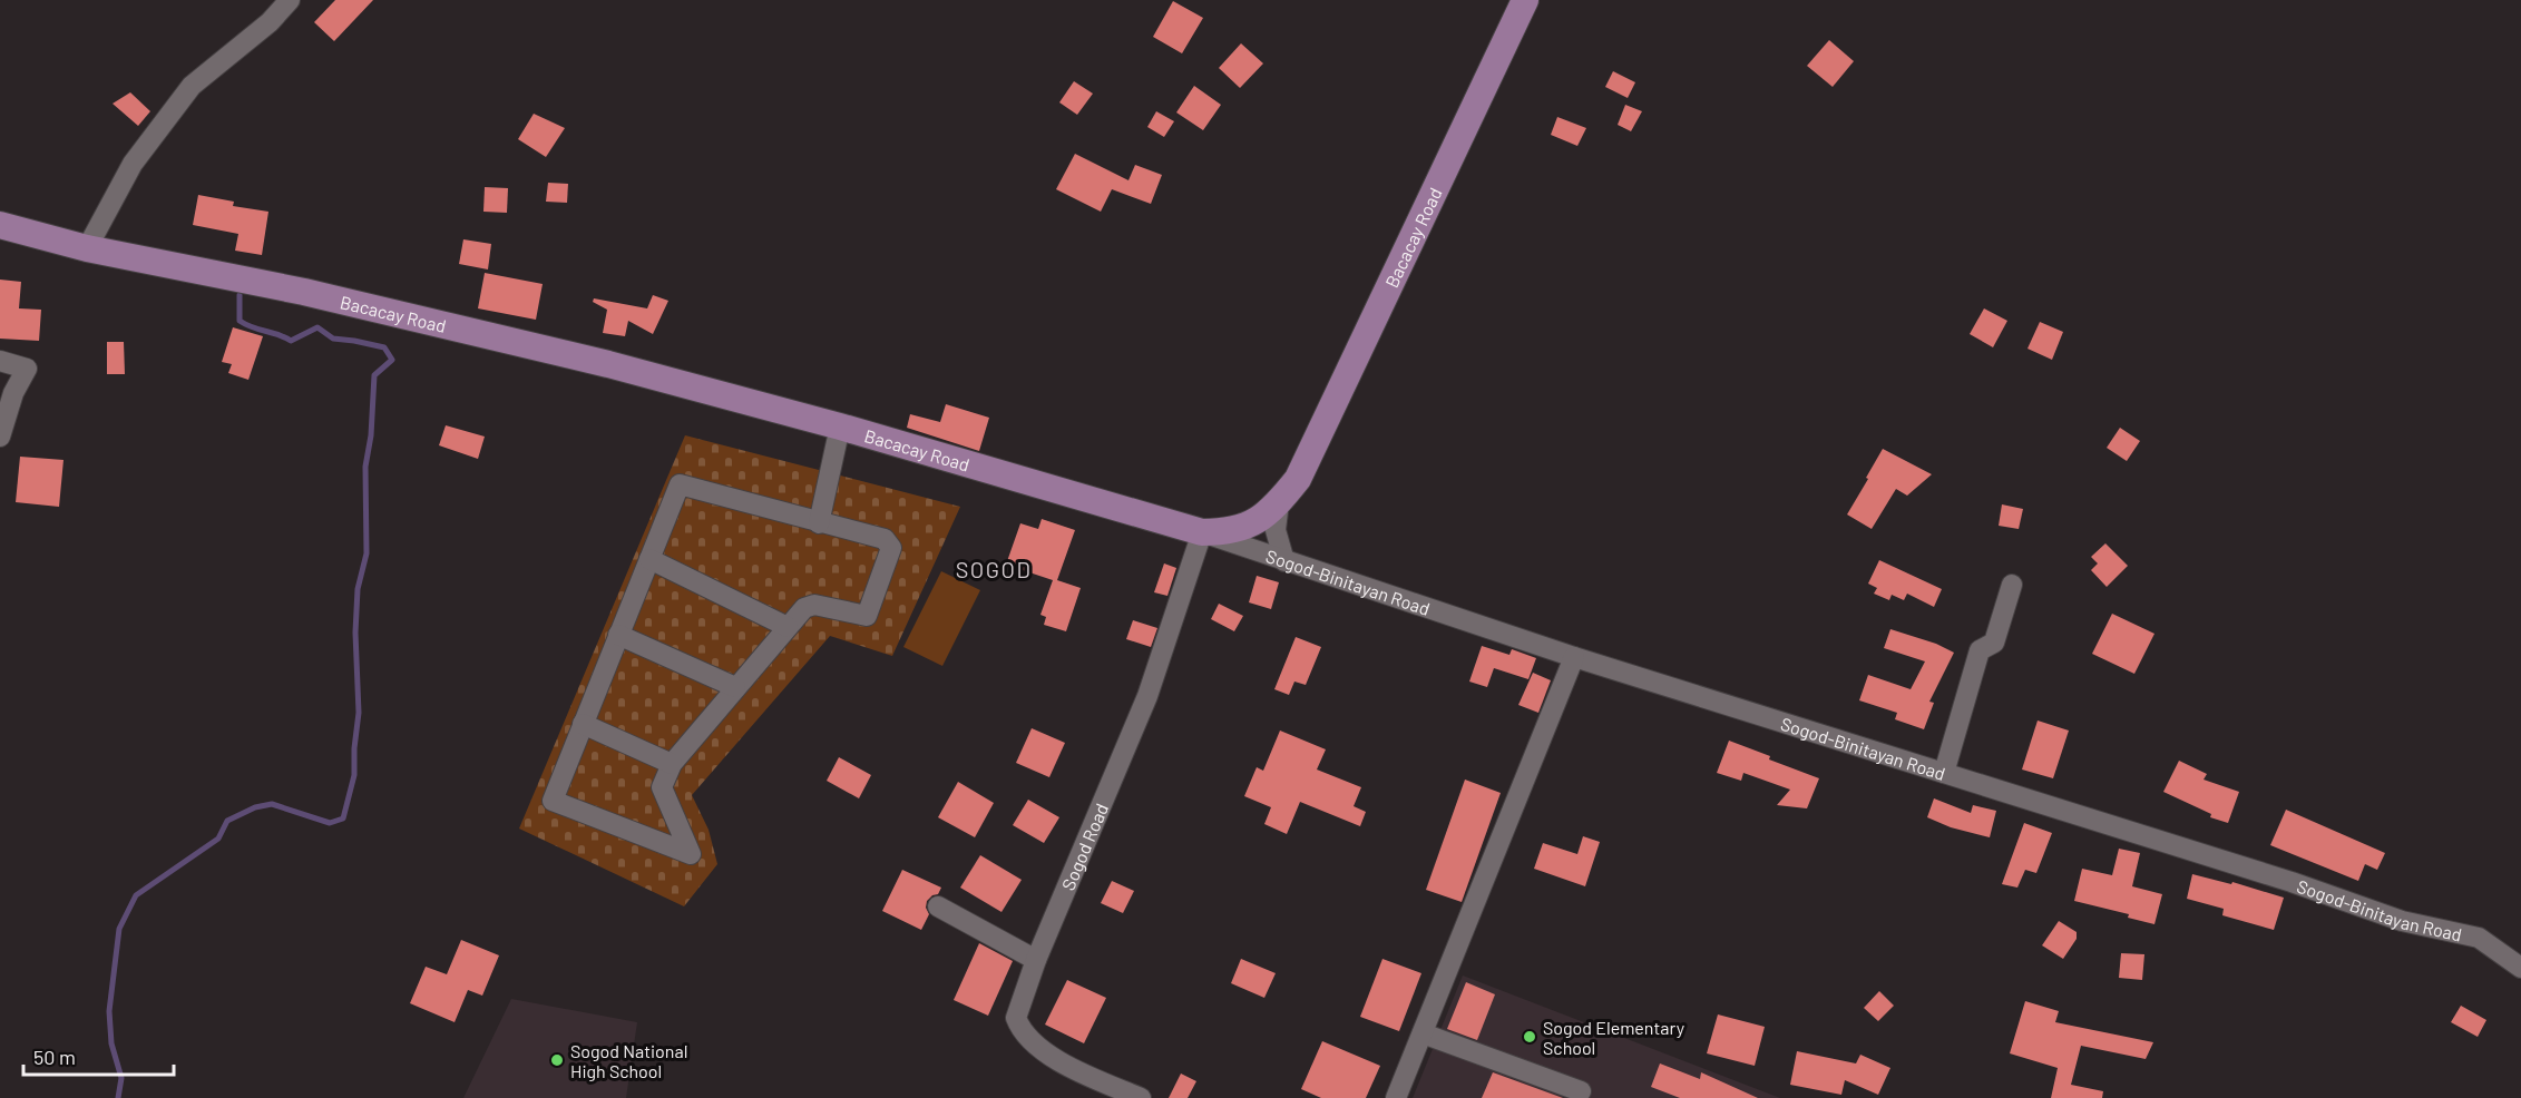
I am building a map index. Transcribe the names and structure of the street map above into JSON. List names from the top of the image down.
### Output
{
  "streets": {
    "main road": ["Bacacay Road"],
    "street": ["Sogod-Binitayan Road", "Sogod Road"]
  },
  "crossings": [
    ["Bacacay Road", "Sogod-Binitayan Road"],
    ["Bacacay Road", "Sogod Road"],
    ["Sogod-Binitayan Road", "Sogod Road"]
  ],
  "districts": ["SOGOD"],
  "places": ["Sogod Elementary School", "Sogod National High School"],
  "scale_bar": "50 m"
}
